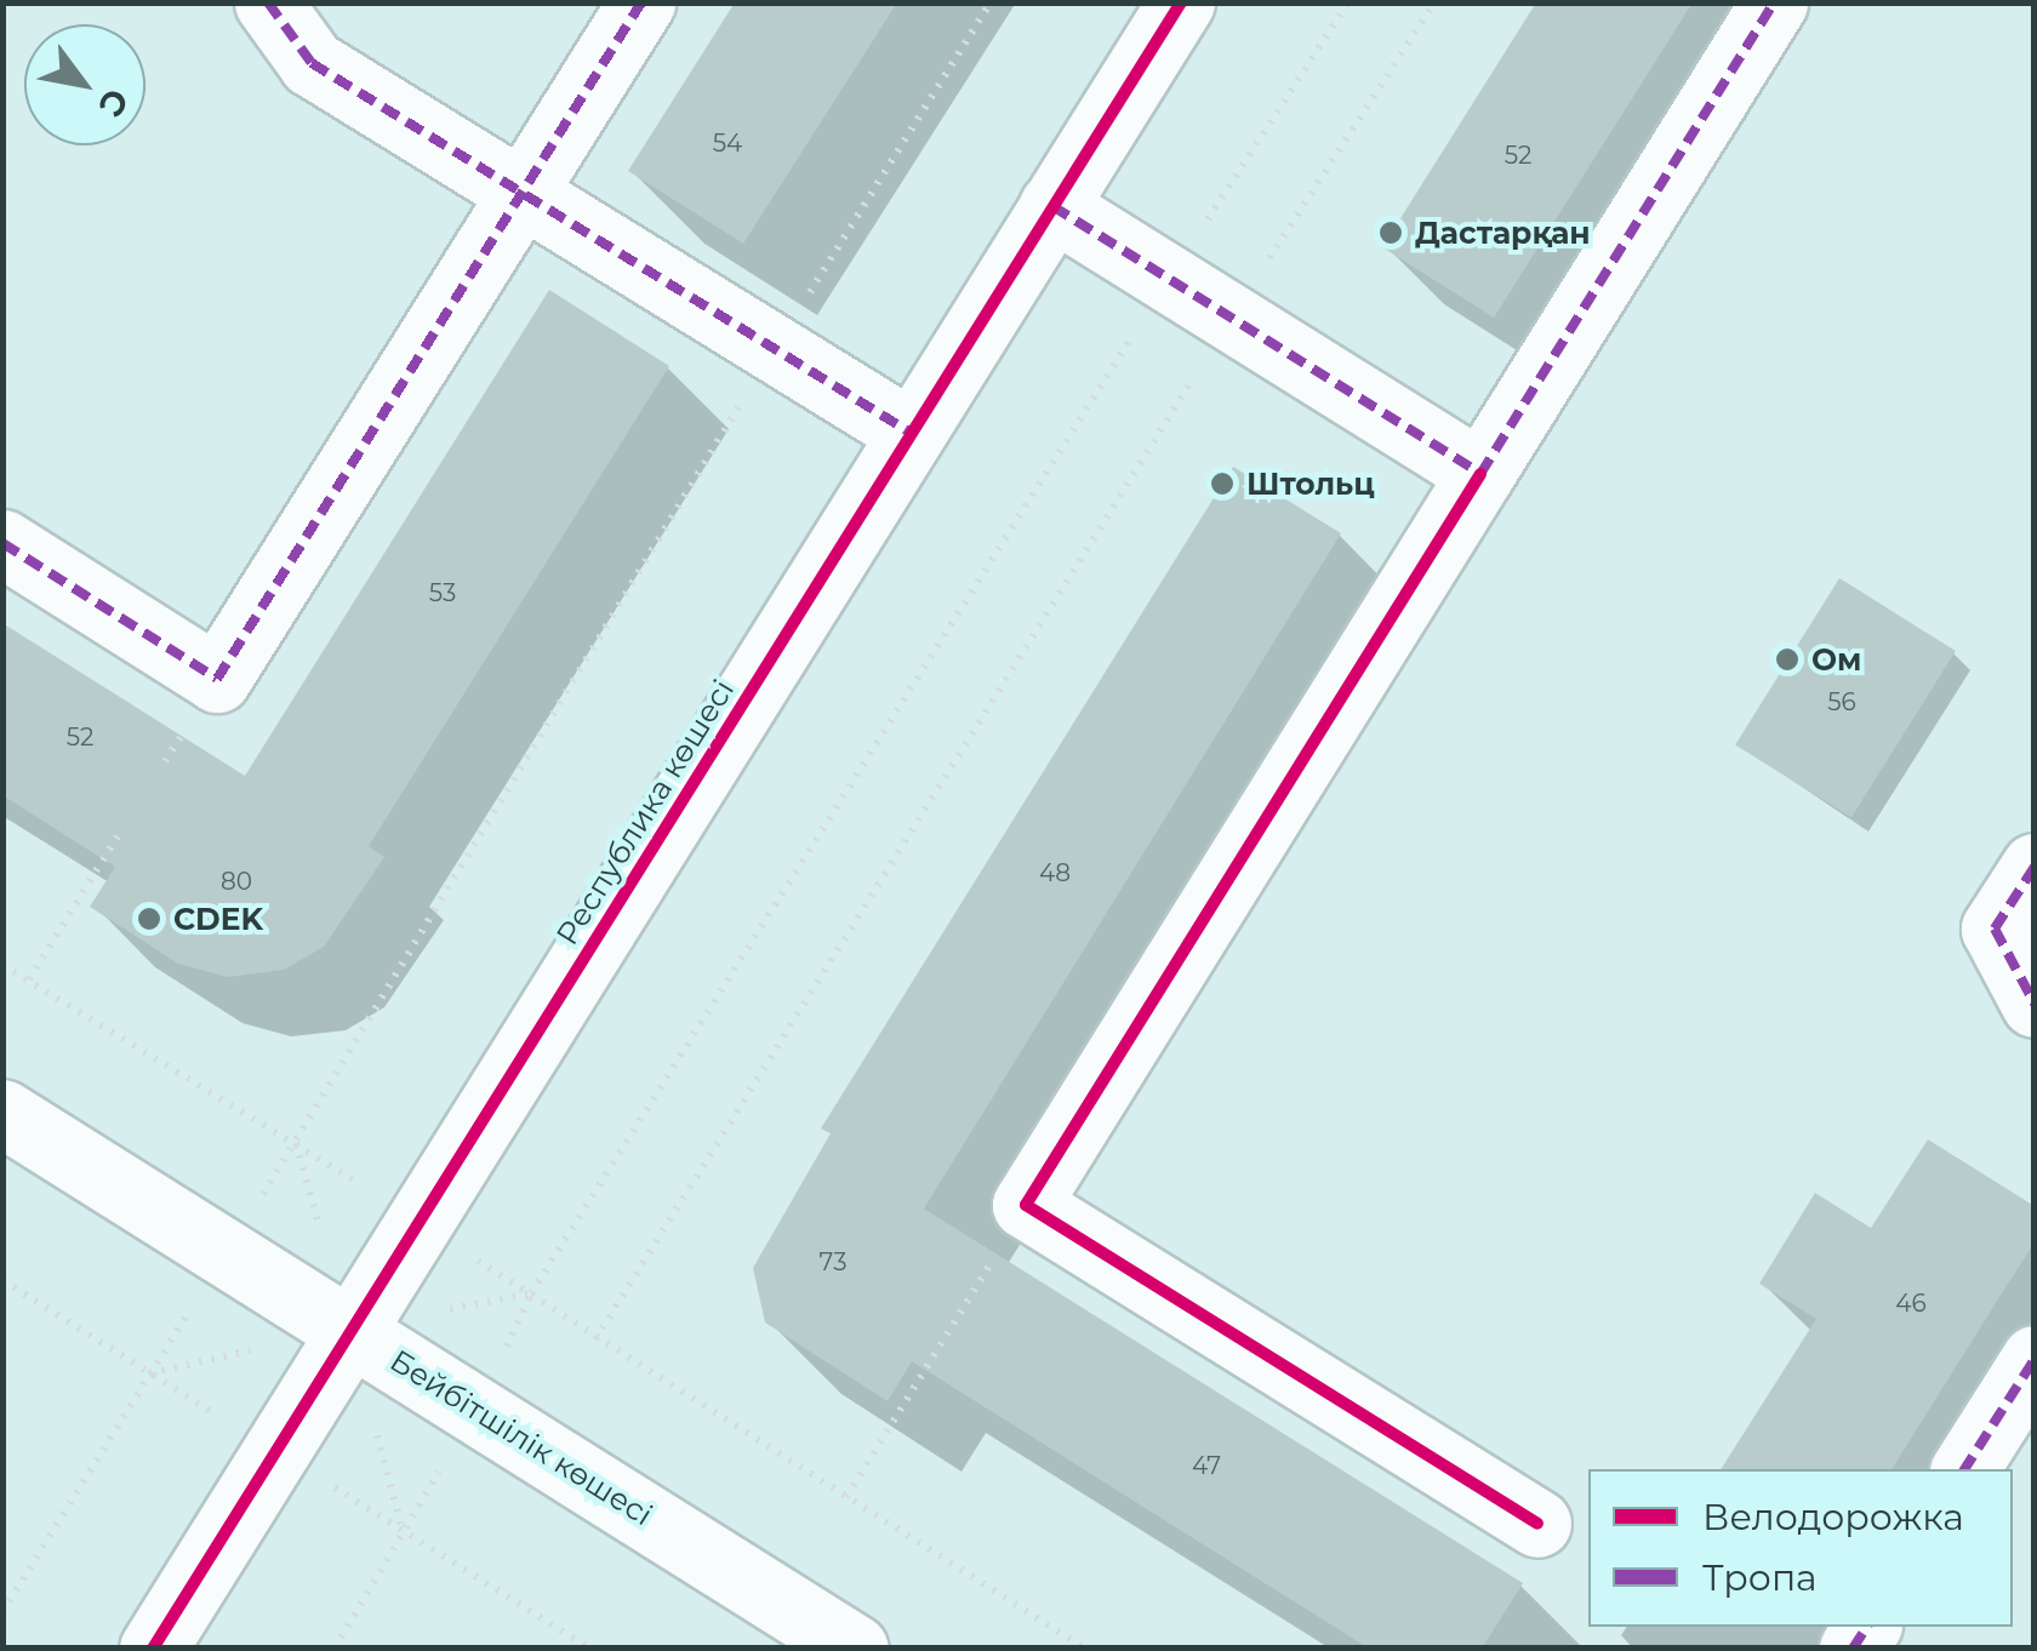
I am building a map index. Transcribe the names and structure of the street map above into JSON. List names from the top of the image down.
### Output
{
  "streets": {
    "street": ["Республика көшесі", "Бейбітшілік көшесі"]
  },
  "crossings": [
    ["Республика көшесі", "Бейбітшілік көшесі"]
  ],
  "places": [
    "Дастарқан",
    "Штольц",
    "Ом",
    "CDEK"
  ],
  "house_numbers": [
    "54",
    "52",
    "53",
    "56",
    "52",
    "48",
    "80",
    "73",
    "46",
    "47"
  ],
  "legend": ["Велодорожка", "Тропа"],
  "north": "bottom right"
}
